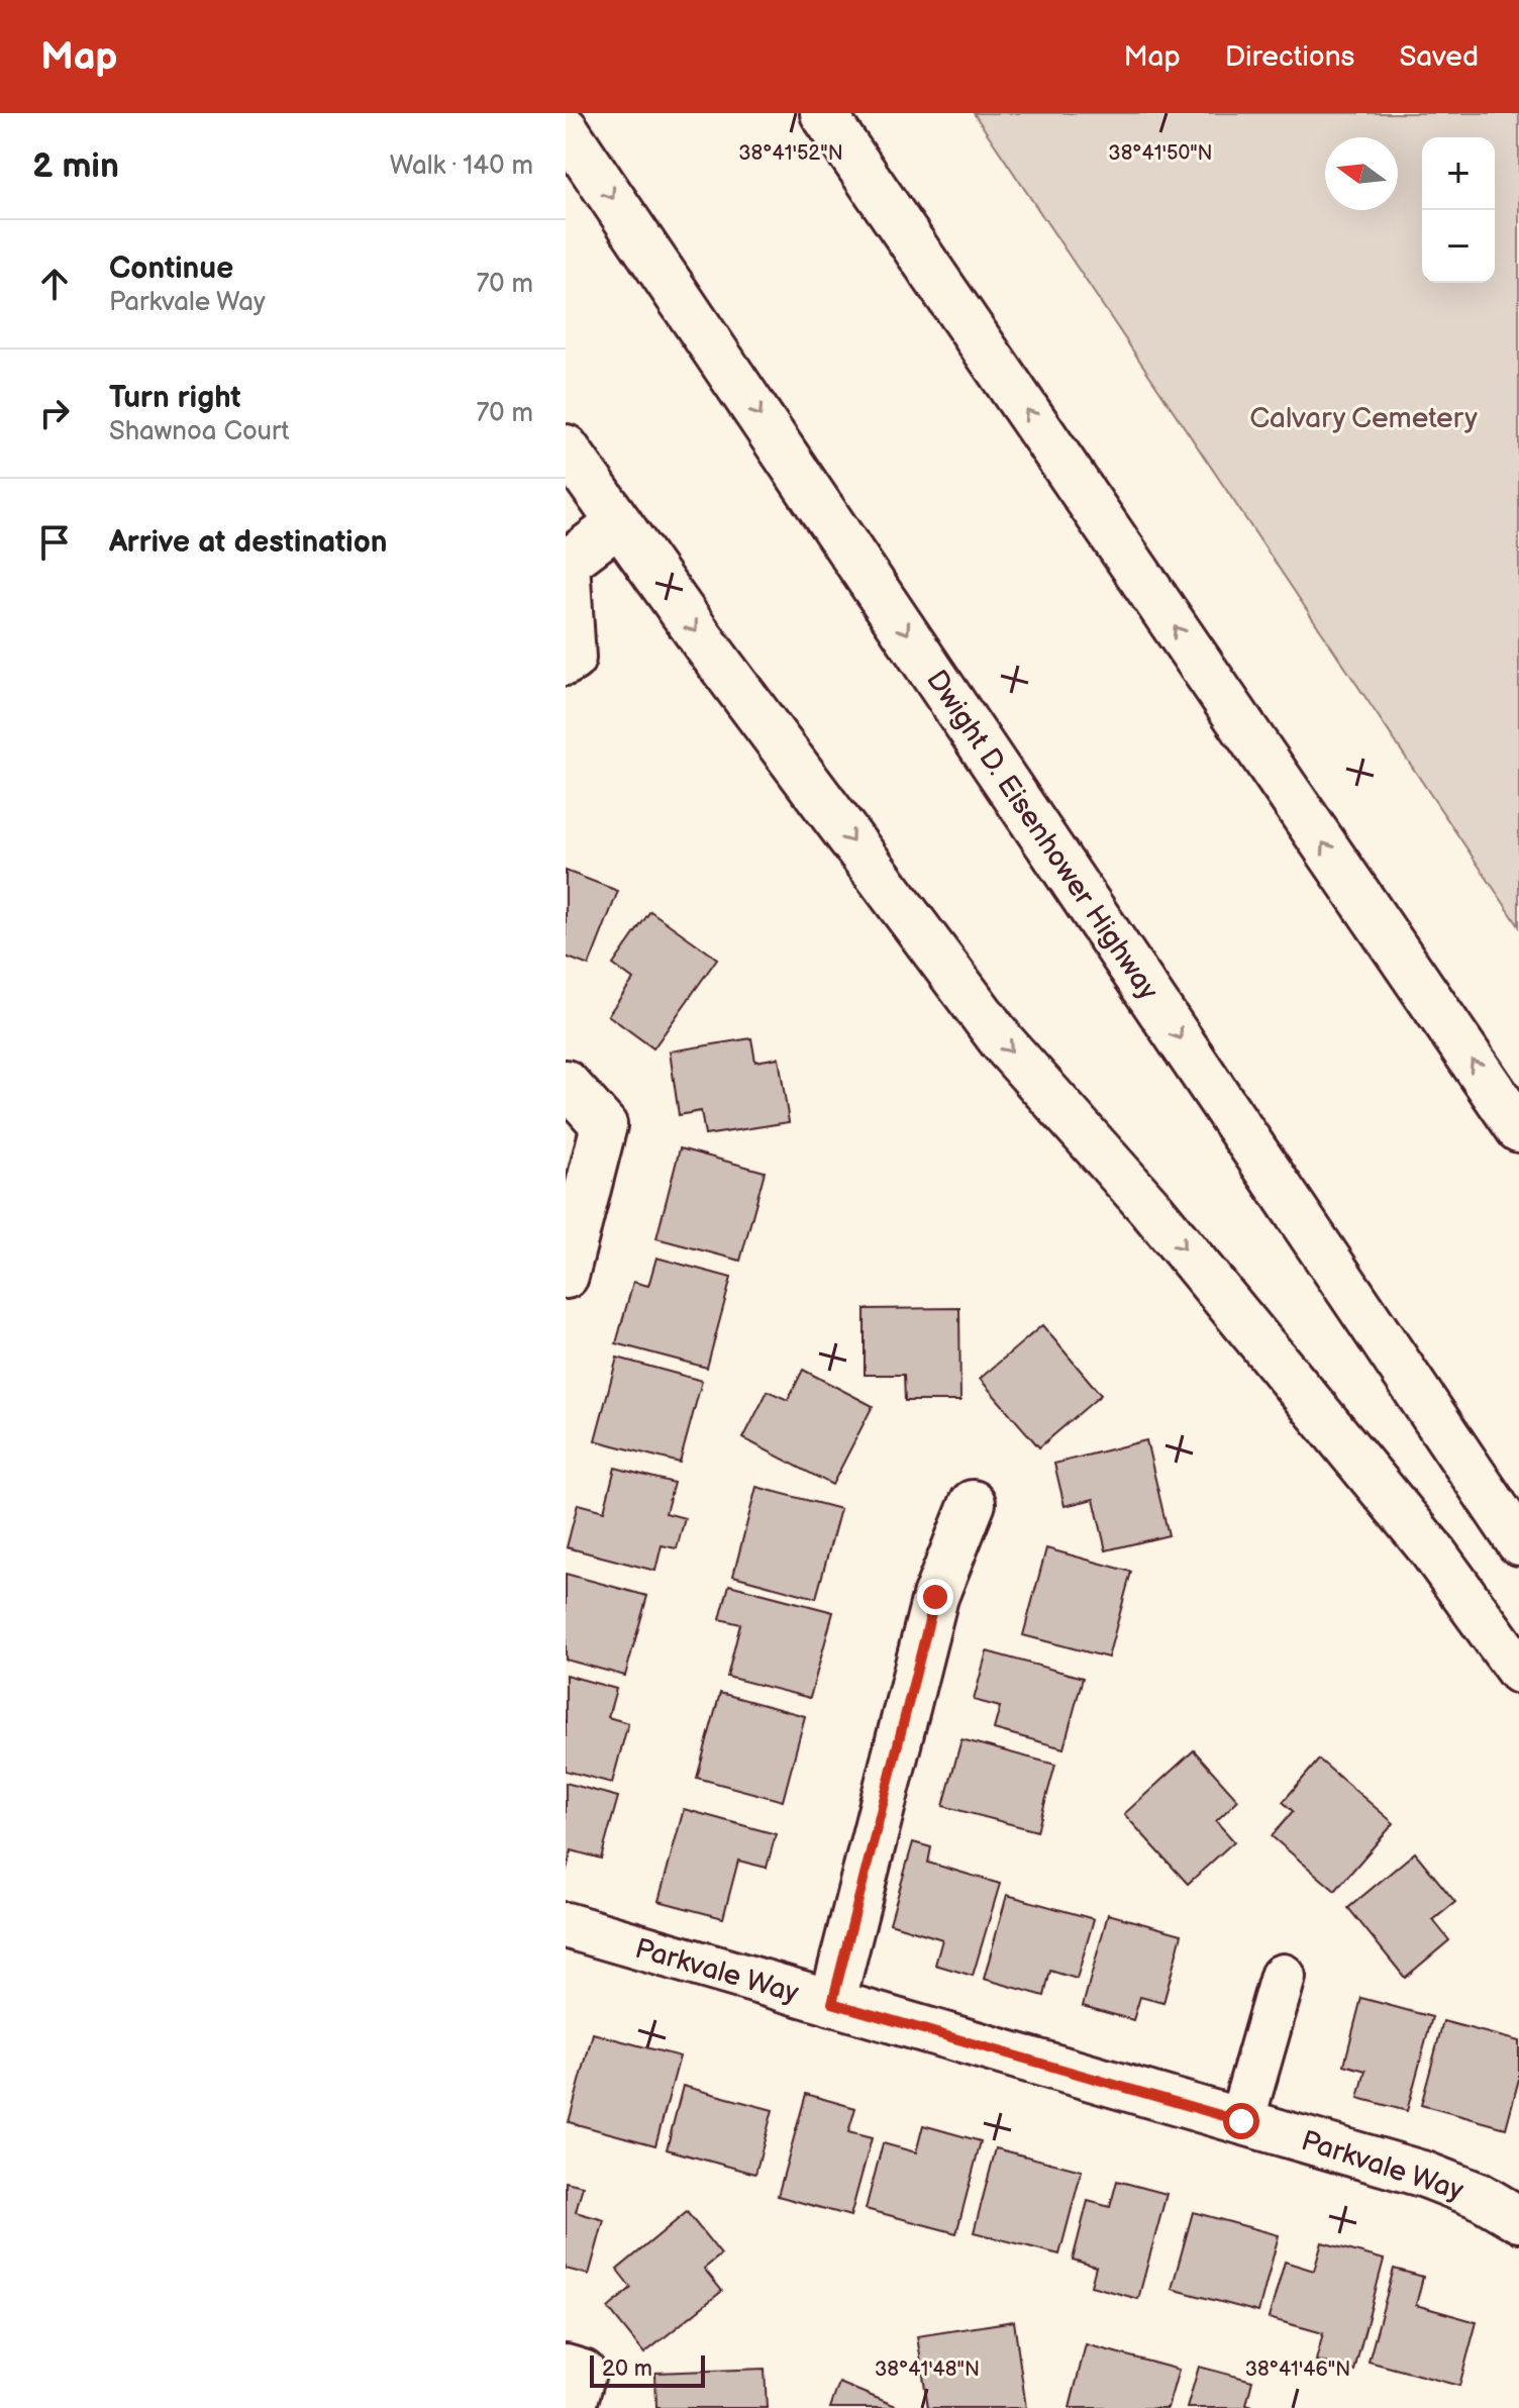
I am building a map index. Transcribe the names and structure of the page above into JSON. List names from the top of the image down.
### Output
{
  "streets": {
    "main road": ["Dwight D. Eisenhower Highway", "Parkvale Way"]
  },
  "parks": ["Calvary Cemetery"],
  "scale_bar": "20 m",
  "north": "left",
  "page": {
    "header": "Map",
    "nav": ["Map", "Directions", "Saved"],
    "heading": ["2 min", "Walk · 140 m"],
    "map_buttons": ["+", "−"],
    "list": [
      ["Continue", "Parkvale Way", "70 m"],
      ["Turn right", "Shawnoa Court", "70 m"],
      "Arrive at destination"
    ],
    "scale": "20 m"
  },
  "coordinates": [
    "38°41'52\"N",
    "38°41'50\"N",
    "38°41'48\"N",
    "38°41'46\"N"
  ]
}
